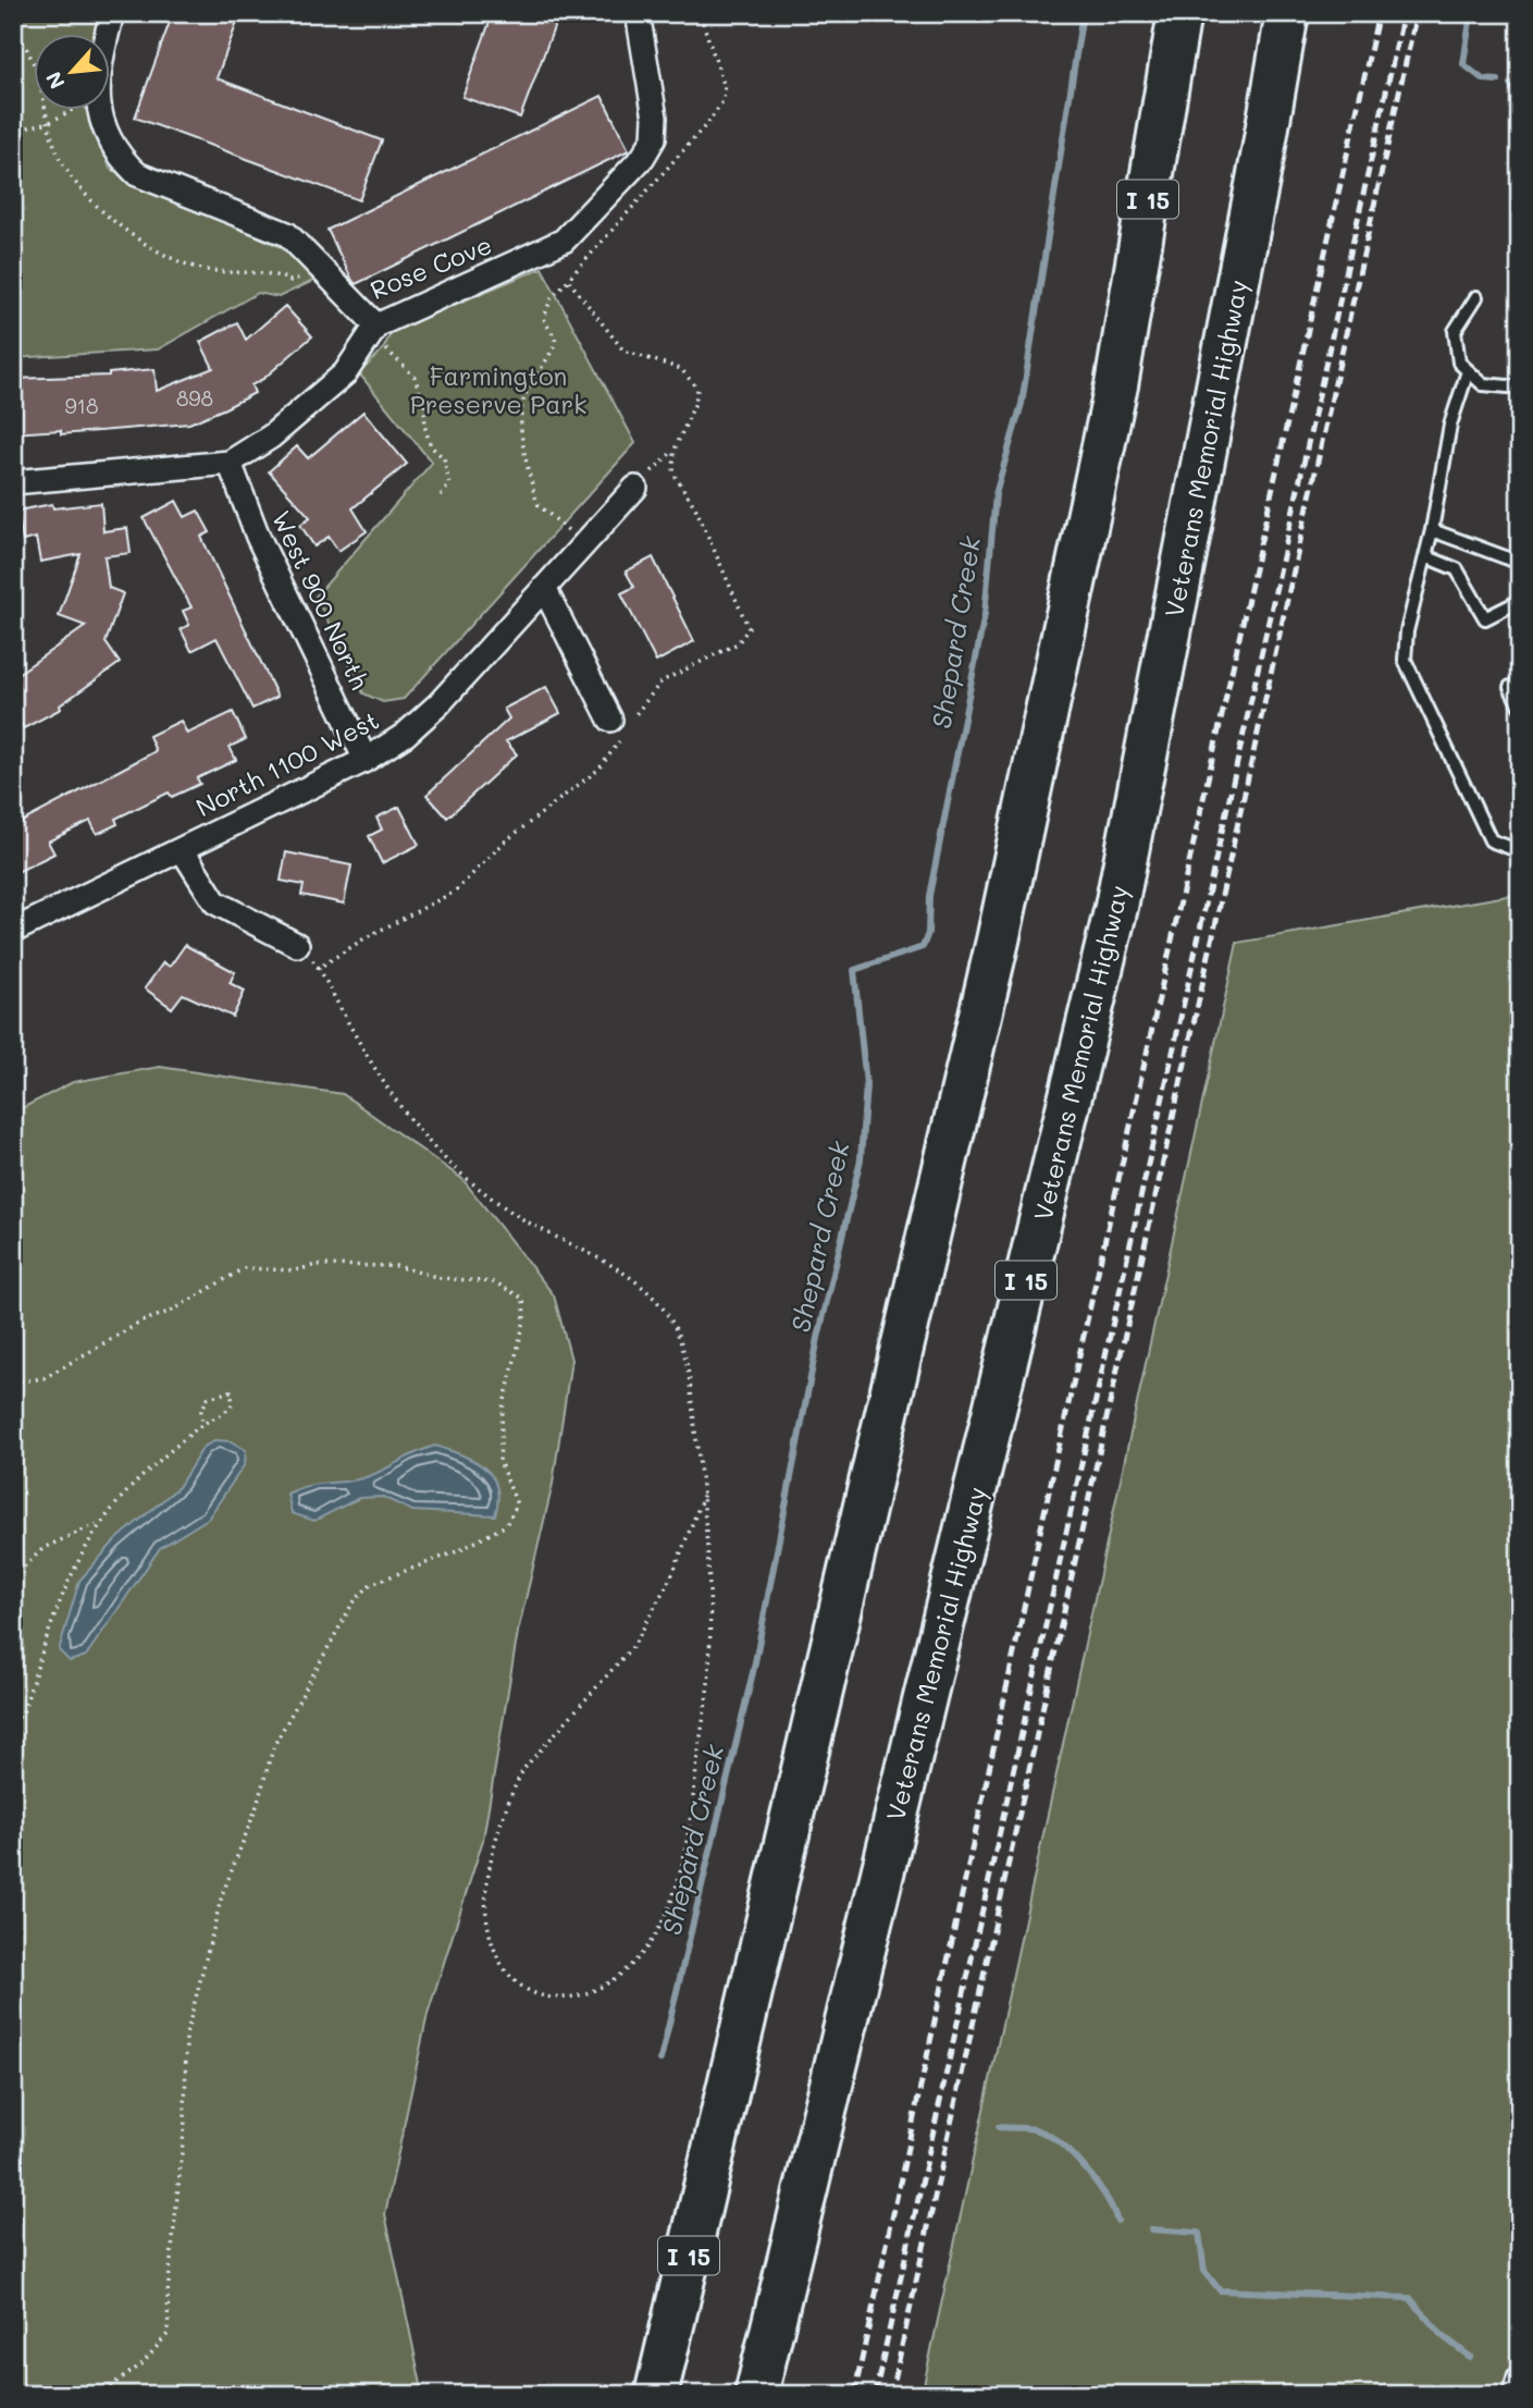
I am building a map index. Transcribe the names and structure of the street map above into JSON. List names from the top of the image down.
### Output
{
  "streets": {
    "highway": ["I 15", "Veterans Memorial Highway"],
    "street": ["Rose Cove", "West 900 North", "North 1100 West"]
  },
  "crossings": [
    ["West 900 North", "North 1100 West"]
  ],
  "water": ["Shepard Creek"],
  "parks": ["Farmington Preserve Park"],
  "house_numbers": ["898", "918"],
  "north": "bottom left"
}
